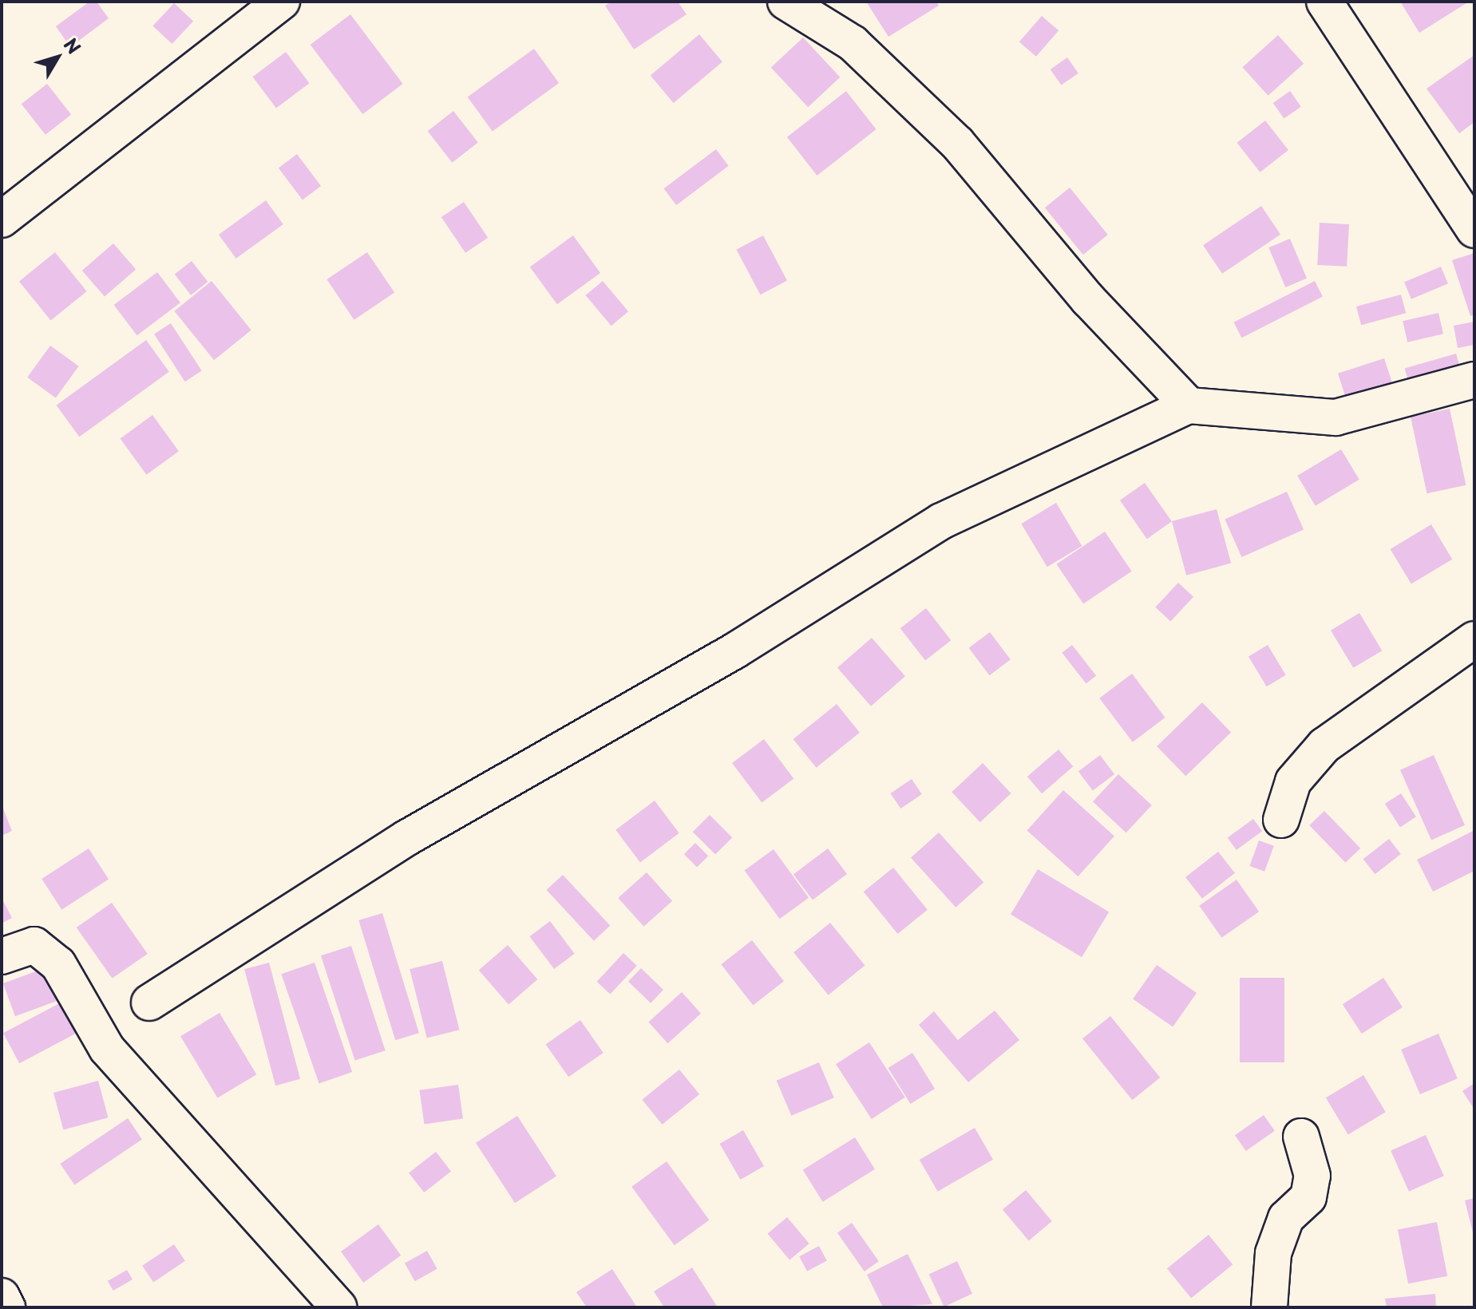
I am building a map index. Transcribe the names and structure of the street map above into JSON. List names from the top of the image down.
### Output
{
  "north": "top right"
}
